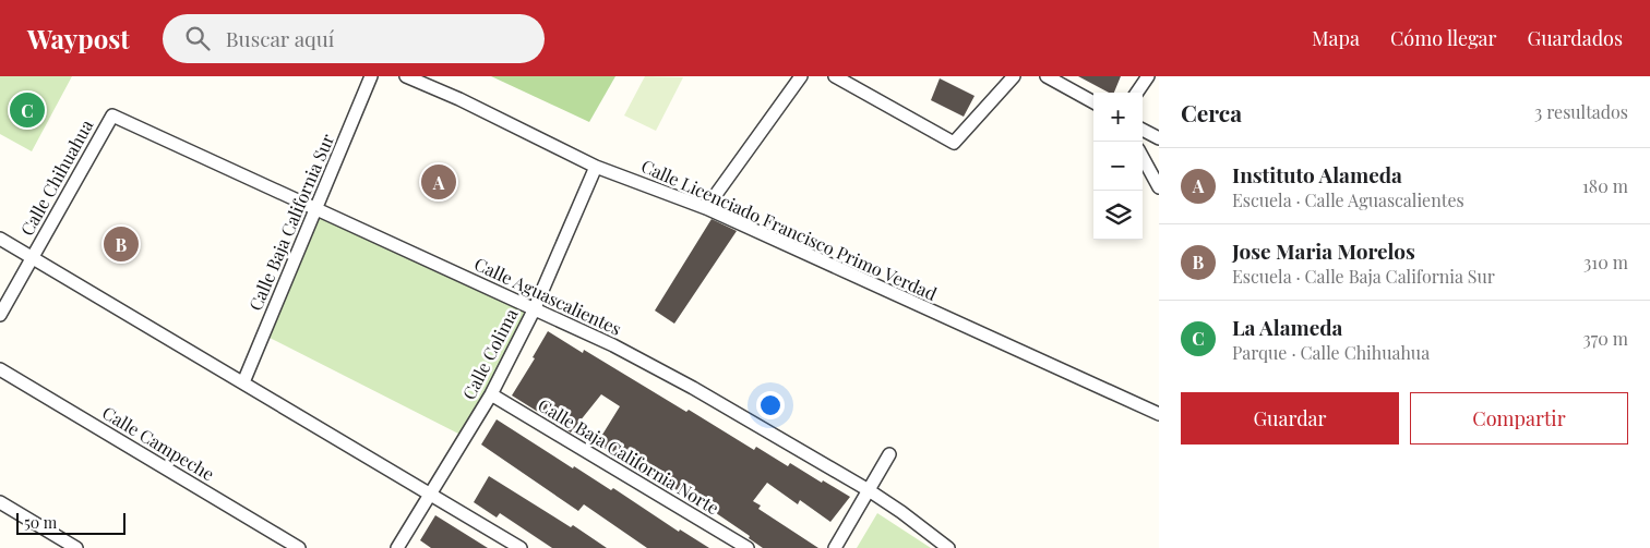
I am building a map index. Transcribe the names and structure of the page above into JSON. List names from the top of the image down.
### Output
{
  "streets": {
    "street": [
      "Calle Chihuahua",
      "Calle Baja California Sur",
      "Calle Licenciado Francisco Primo Verdad",
      "Calle Aguascalientes",
      "Calle Colima",
      "Calle Campeche",
      "Calle Baja California Norte"
    ]
  },
  "crossings": [
    ["Calle Chihuahua", "Calle Aguascalientes"],
    ["Calle Baja California Sur", "Calle Aguascalientes"],
    ["Calle Licenciado Francisco Primo Verdad", "Calle Colima"],
    ["Calle Aguascalientes", "Calle Colima"],
    ["Calle Colima", "Calle Baja California Norte"]
  ],
  "scale_bar": "50 m",
  "page": {
    "header": "Waypost",
    "search": "Buscar aquí",
    "nav": ["Mapa", "Cómo llegar", "Guardados"],
    "heading": ["Cerca", "3 resultados"],
    "pins": ["C", "A", "B"],
    "map_buttons": ["+", "−"],
    "list": [
      {
        "mark": "A",
        "name": "Instituto Alameda",
        "note": "Escuela · Calle Aguascalientes",
        "value": "180 m"
      },
      {
        "mark": "B",
        "name": "Jose Maria Morelos",
        "note": "Escuela · Calle Baja California Sur",
        "value": "310 m"
      },
      {
        "mark": "C",
        "name": "La Alameda",
        "note": "Parque · Calle Chihuahua",
        "value": "370 m"
      }
    ],
    "buttons": ["Guardar", "Compartir"],
    "scale": "50 m"
  }
}
